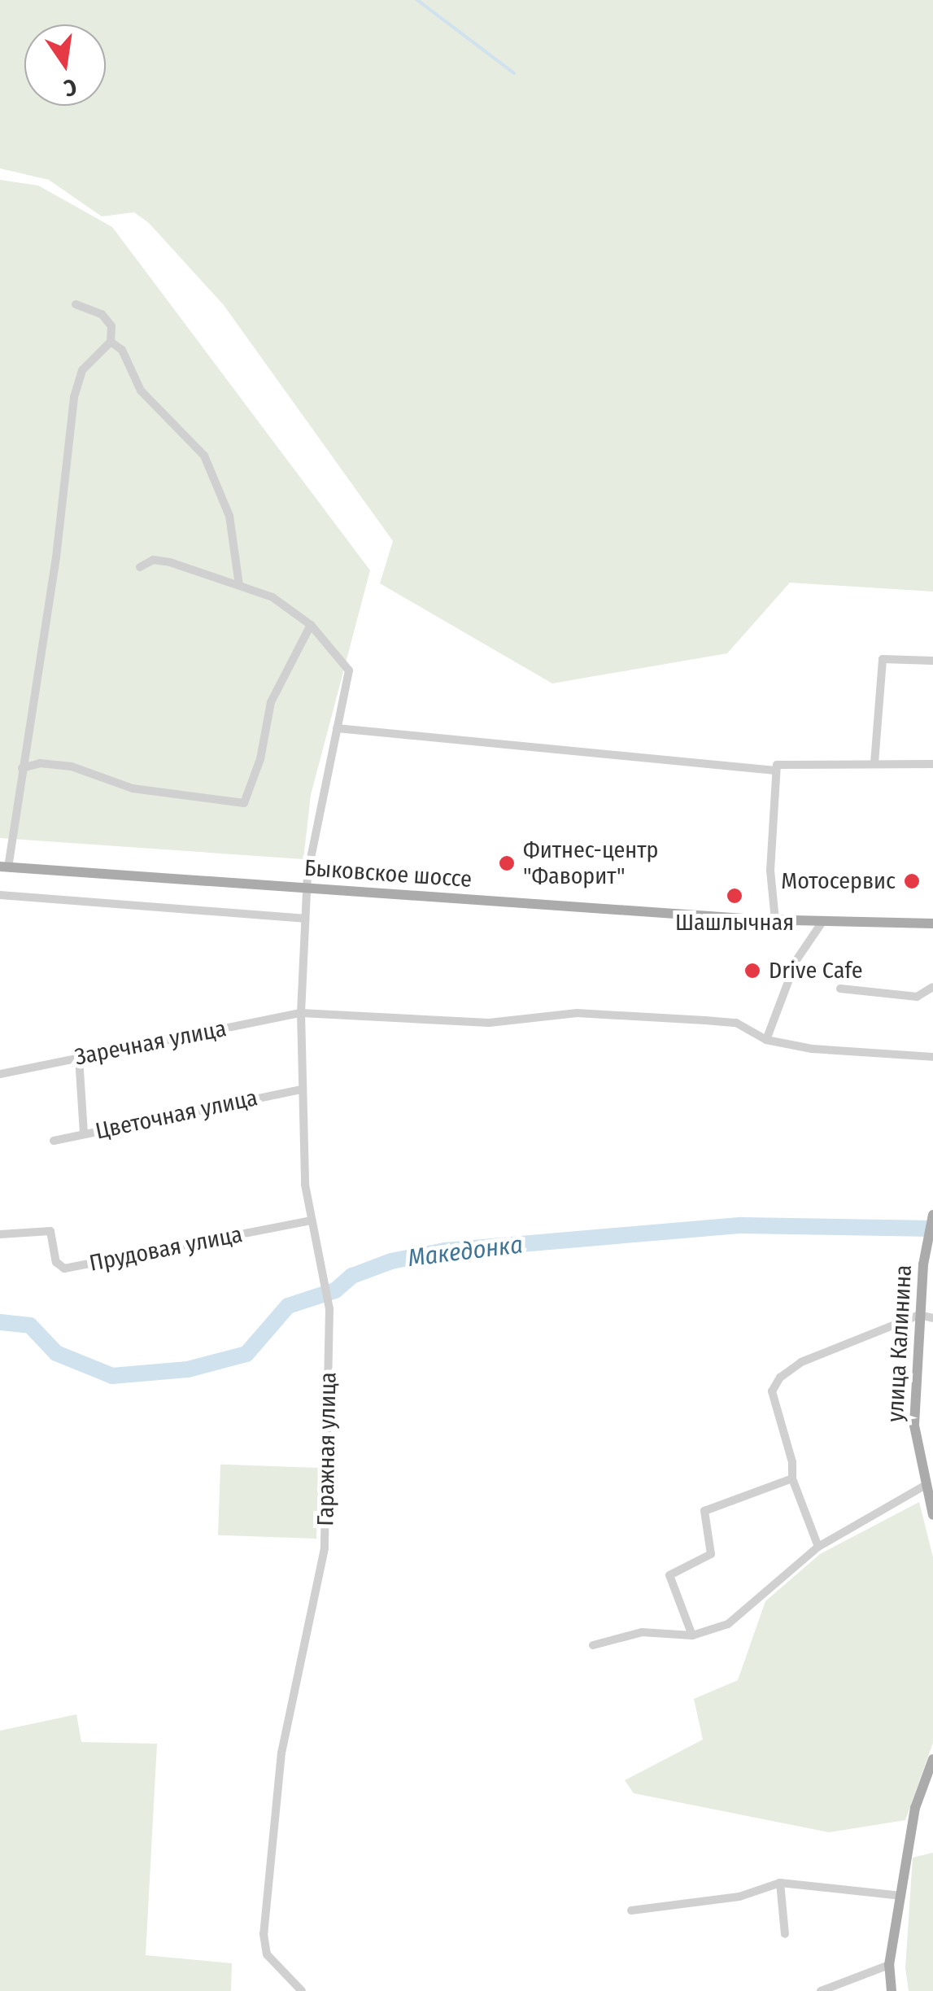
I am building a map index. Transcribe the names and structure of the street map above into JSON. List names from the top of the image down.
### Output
{
  "streets": {
    "main road": ["Быковское шоссе", "улица Калинина"],
    "street": [
      "Заречная улица",
      "Цветочная улица",
      "Прудовая улица",
      "Гаражная улица"
    ]
  },
  "crossings": [
    ["Быковское шоссе", "Гаражная улица"],
    ["Заречная улица", "Гаражная улица"],
    ["Цветочная улица", "Гаражная улица"],
    ["Прудовая улица", "Гаражная улица"]
  ],
  "water": ["Македонка"],
  "places": [
    "Фитнес-центр \"Фаворит\"",
    "Мотосервис",
    "Шашлычная",
    "Drive Cafe"
  ],
  "north": "bottom"
}
